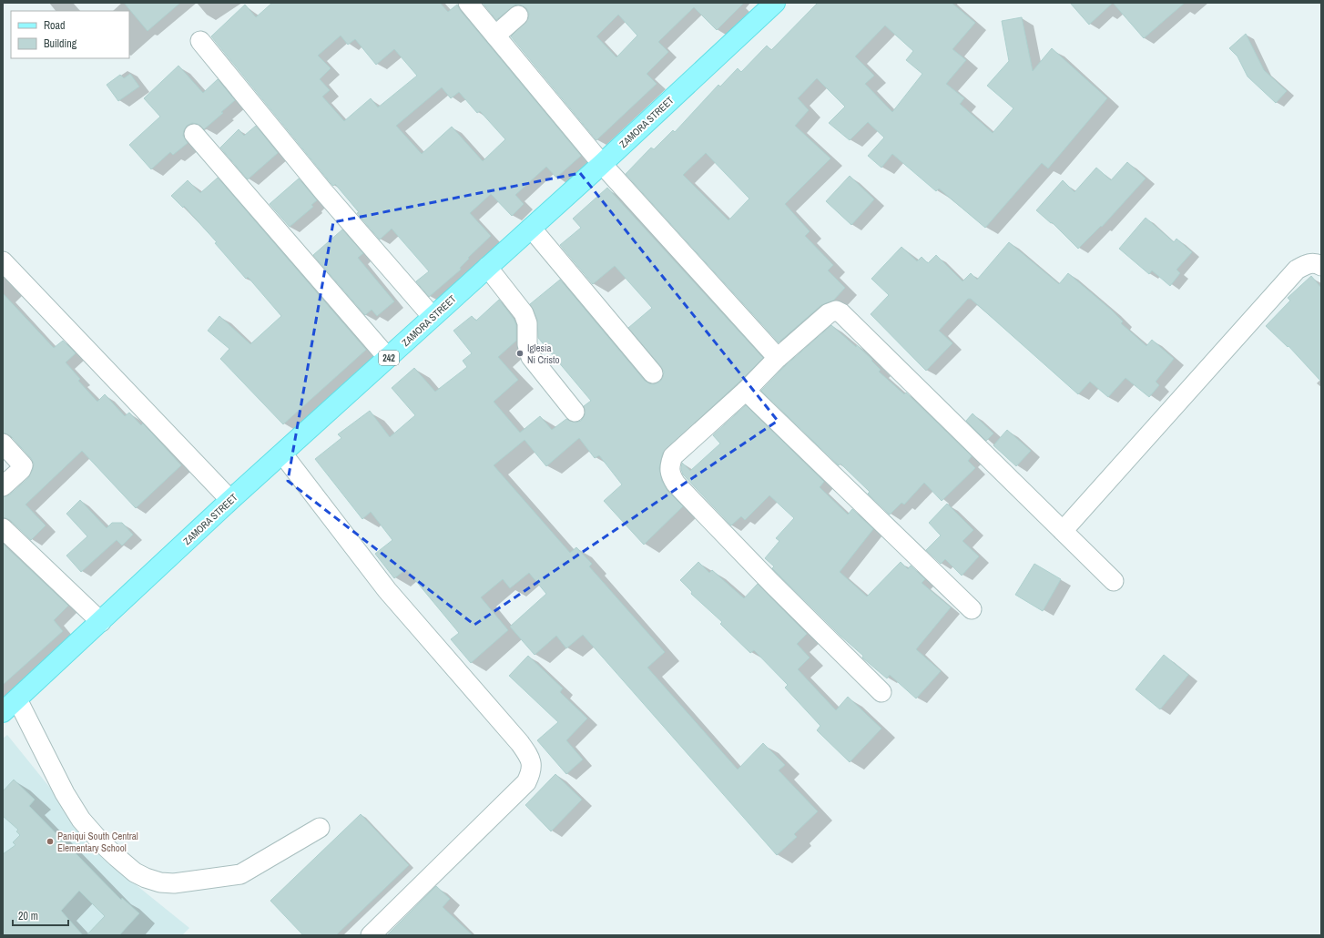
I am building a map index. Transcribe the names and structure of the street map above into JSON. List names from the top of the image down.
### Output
{
  "streets": {
    "main road": ["ZAMORA STREET", "242"]
  },
  "places": ["Iglesia Ni Cristo", "Paniqui South Central Elementary School"],
  "legend": ["Road", "Building"],
  "scale_bar": "20 m"
}
